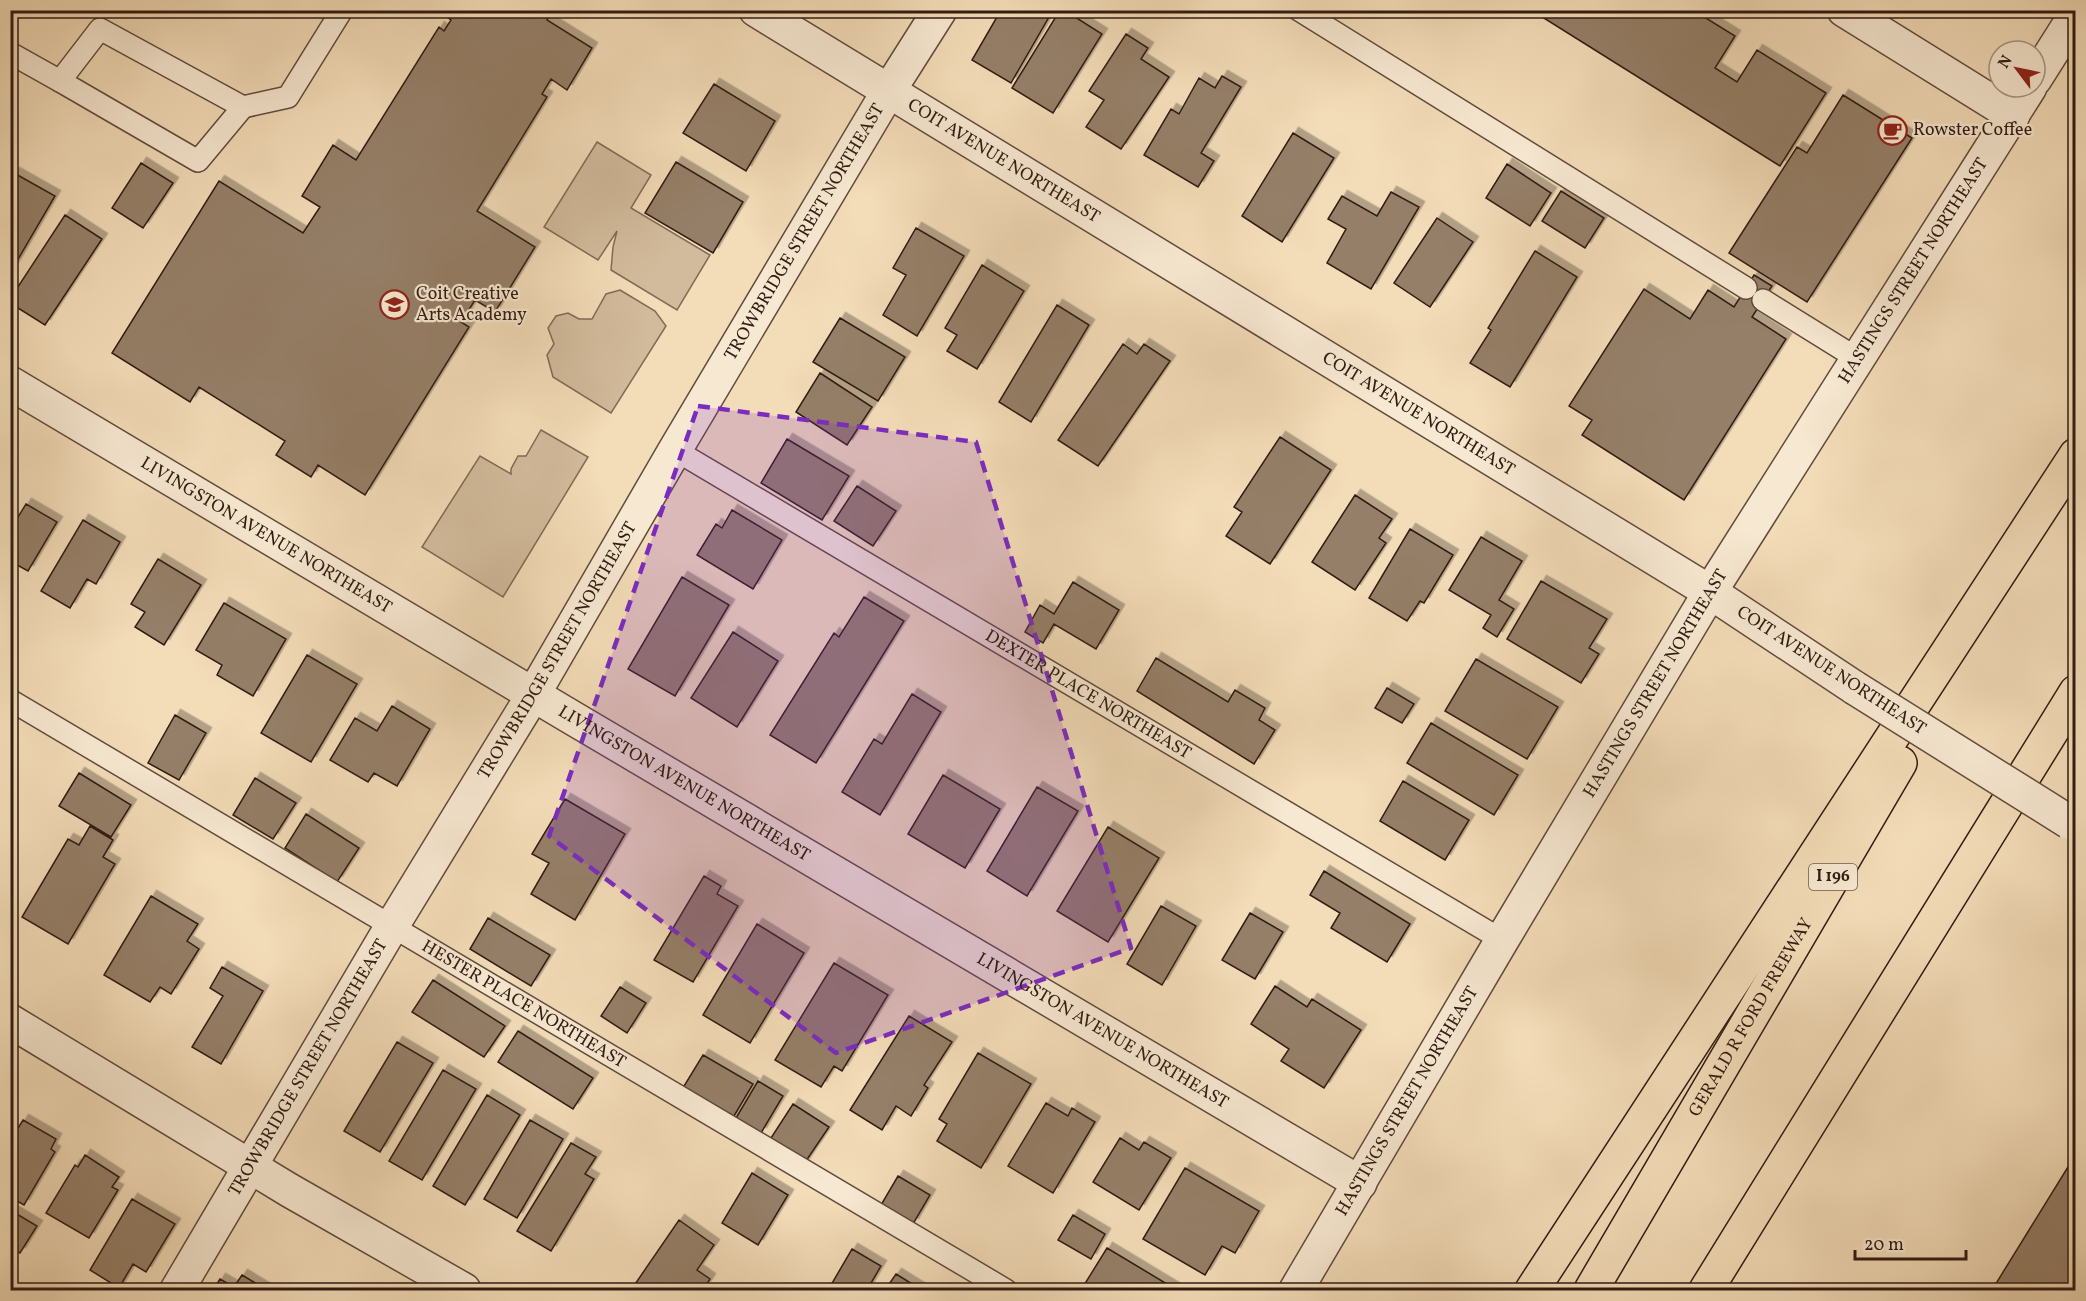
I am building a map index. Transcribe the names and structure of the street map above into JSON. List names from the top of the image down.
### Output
{
  "streets": {
    "highway": ["I 196", "GERALD R FORD FREEWAY"],
    "street": [
      "COIT AVENUE NORTHEAST",
      "TROWBRIDGE STREET NORTHEAST",
      "HASTINGS STREET NORTHEAST",
      "LIVINGSTON AVENUE NORTHEAST"
    ],
    "lane": ["DEXTER PLACE NORTHEAST", "HESTER PLACE NORTHEAST"]
  },
  "crossings": [
    ["COIT AVENUE NORTHEAST", "TROWBRIDGE STREET NORTHEAST"],
    ["COIT AVENUE NORTHEAST", "HASTINGS STREET NORTHEAST"],
    ["TROWBRIDGE STREET NORTHEAST", "LIVINGSTON AVENUE NORTHEAST"],
    ["TROWBRIDGE STREET NORTHEAST", "DEXTER PLACE NORTHEAST"],
    ["TROWBRIDGE STREET NORTHEAST", "HESTER PLACE NORTHEAST"],
    ["HASTINGS STREET NORTHEAST", "LIVINGSTON AVENUE NORTHEAST"],
    ["HASTINGS STREET NORTHEAST", "DEXTER PLACE NORTHEAST"]
  ],
  "places": {
    "cafe": ["Rowster Coffee"],
    "school or university": ["Coit Creative Arts Academy"]
  },
  "scale_bar": "20 m",
  "north": "top left"
}
